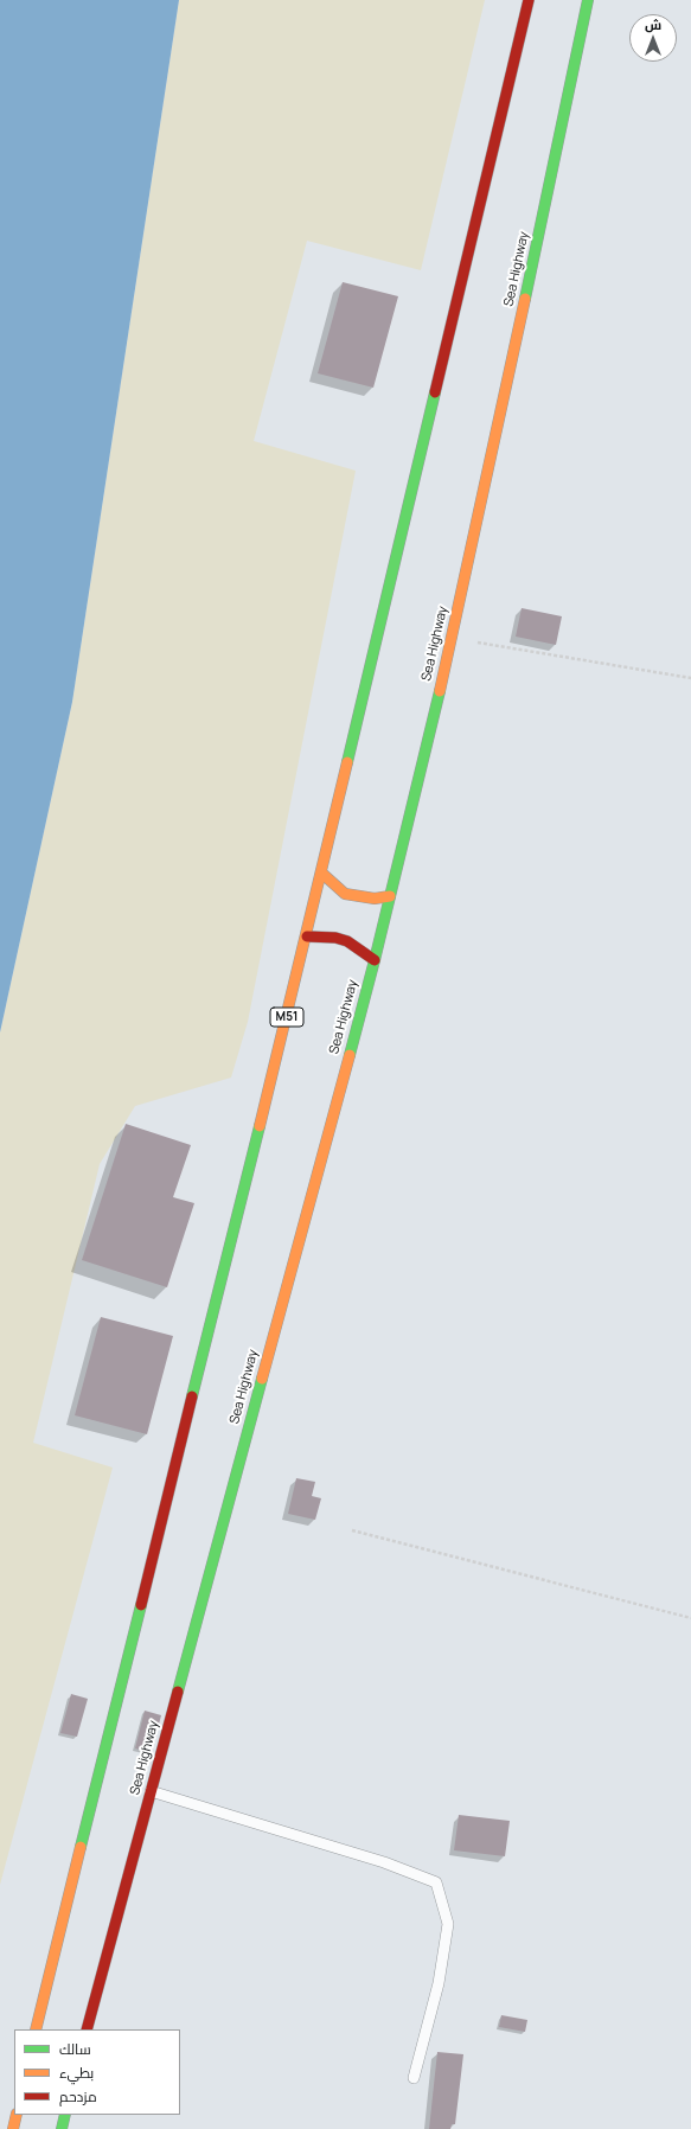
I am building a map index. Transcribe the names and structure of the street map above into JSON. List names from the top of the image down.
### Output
{
  "streets": {
    "highway": ["Sea Highway", "M51"]
  },
  "legend": ["سالك", "بطيء", "مزدحم"],
  "north": "top"
}
